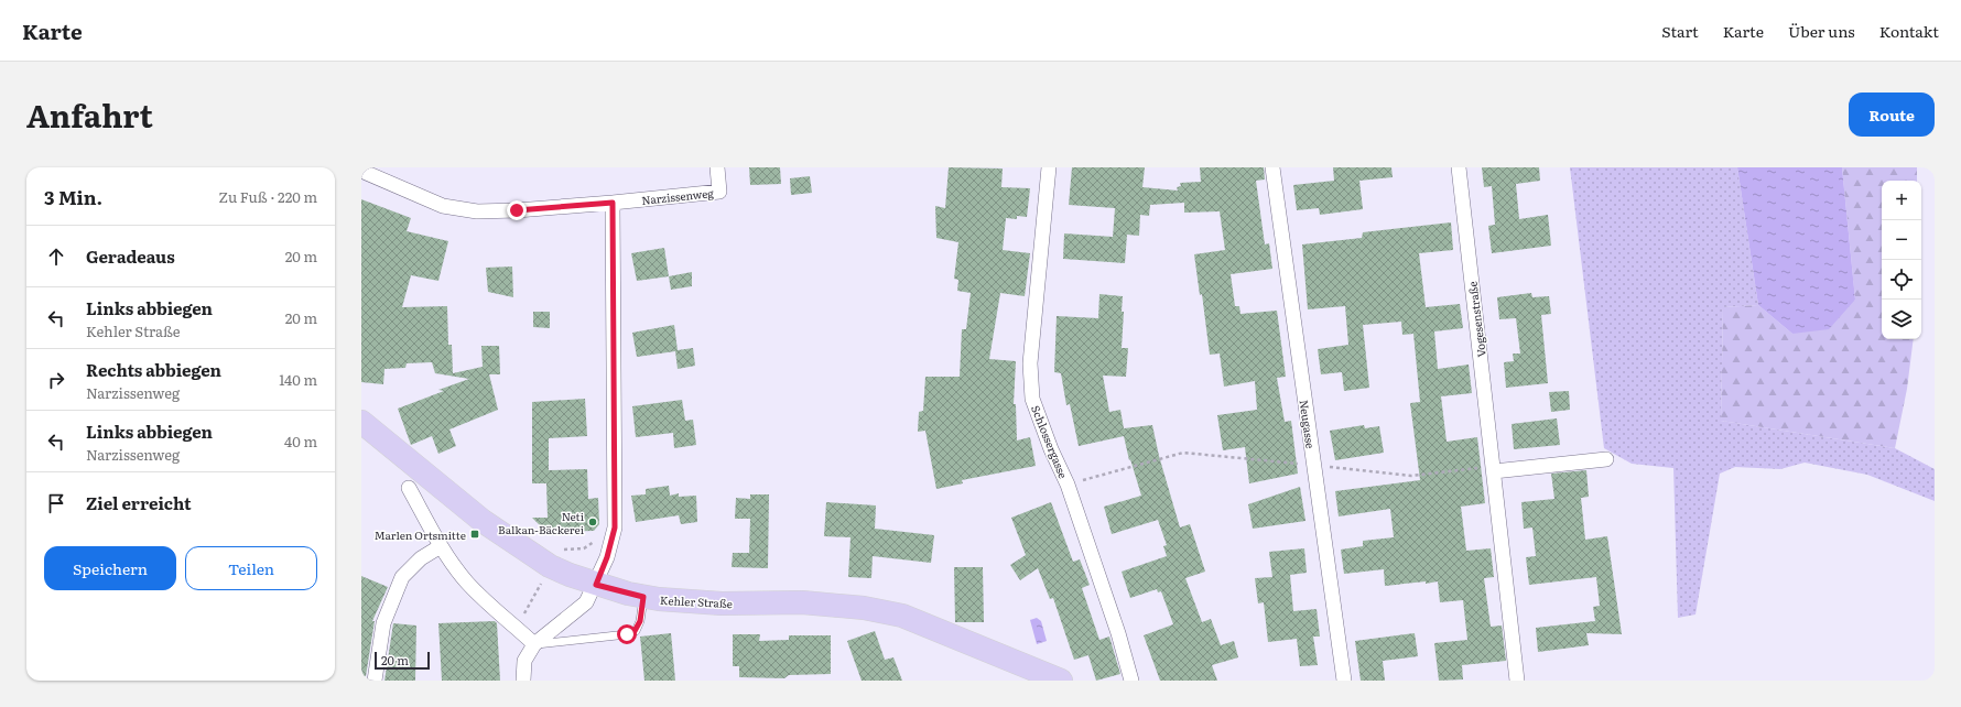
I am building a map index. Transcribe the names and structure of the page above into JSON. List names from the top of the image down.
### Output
{
  "streets": {
    "main road": ["Kehler Straße"],
    "street": [
      "Narzissenweg",
      "Vogesenstraße",
      "Neugasse",
      "Schlossergasse"
    ]
  },
  "places": {
    "other": ["Neti Balkan-Bäckerei"],
    "transit": ["Marlen Ortsmitte"]
  },
  "scale_bar": "20 m",
  "page": {
    "header": "Karte",
    "nav": [
      "Start",
      "Karte",
      "Über uns",
      "Kontakt"
    ],
    "title": "Anfahrt",
    "buttons": [
      "Route",
      ["Speichern", "Teilen"]
    ],
    "heading": ["3 Min.", "Zu Fuß · 220 m"],
    "map_buttons": ["+", "−"],
    "list": [
      ["Geradeaus", "20 m"],
      ["Links abbiegen", "Kehler Straße", "20 m"],
      ["Rechts abbiegen", "Narzissenweg", "140 m"],
      ["Links abbiegen", "Narzissenweg", "40 m"],
      "Ziel erreicht"
    ],
    "scale": "20 m"
  }
}
